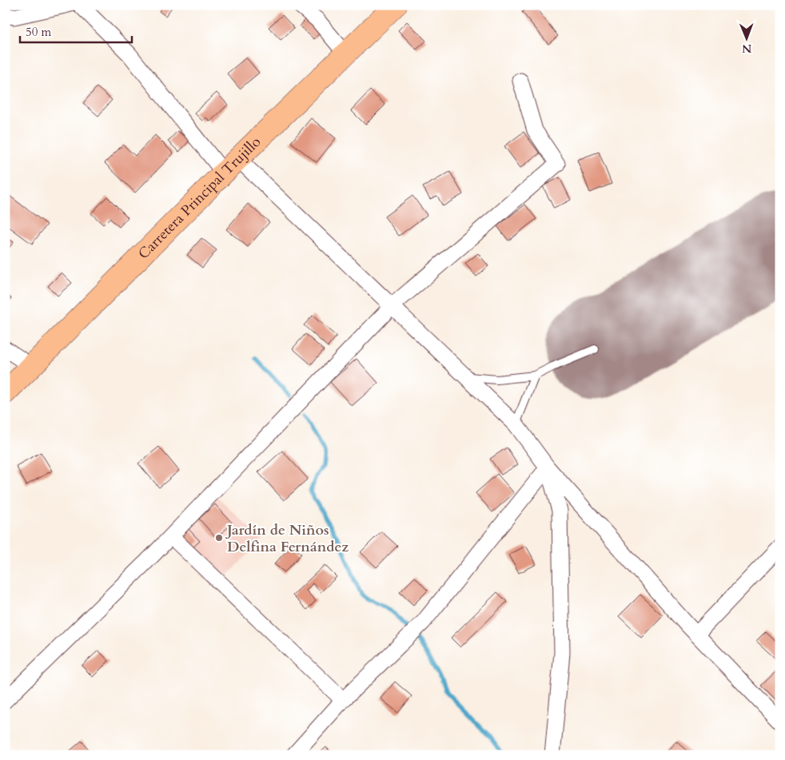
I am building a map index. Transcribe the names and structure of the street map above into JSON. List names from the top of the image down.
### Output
{
  "streets": {
    "main road": ["Carretera Principal Trujillo"]
  },
  "places": ["Jardín de Niños Delfina Fernández"],
  "scale_bar": "50 m",
  "north": "bottom"
}
